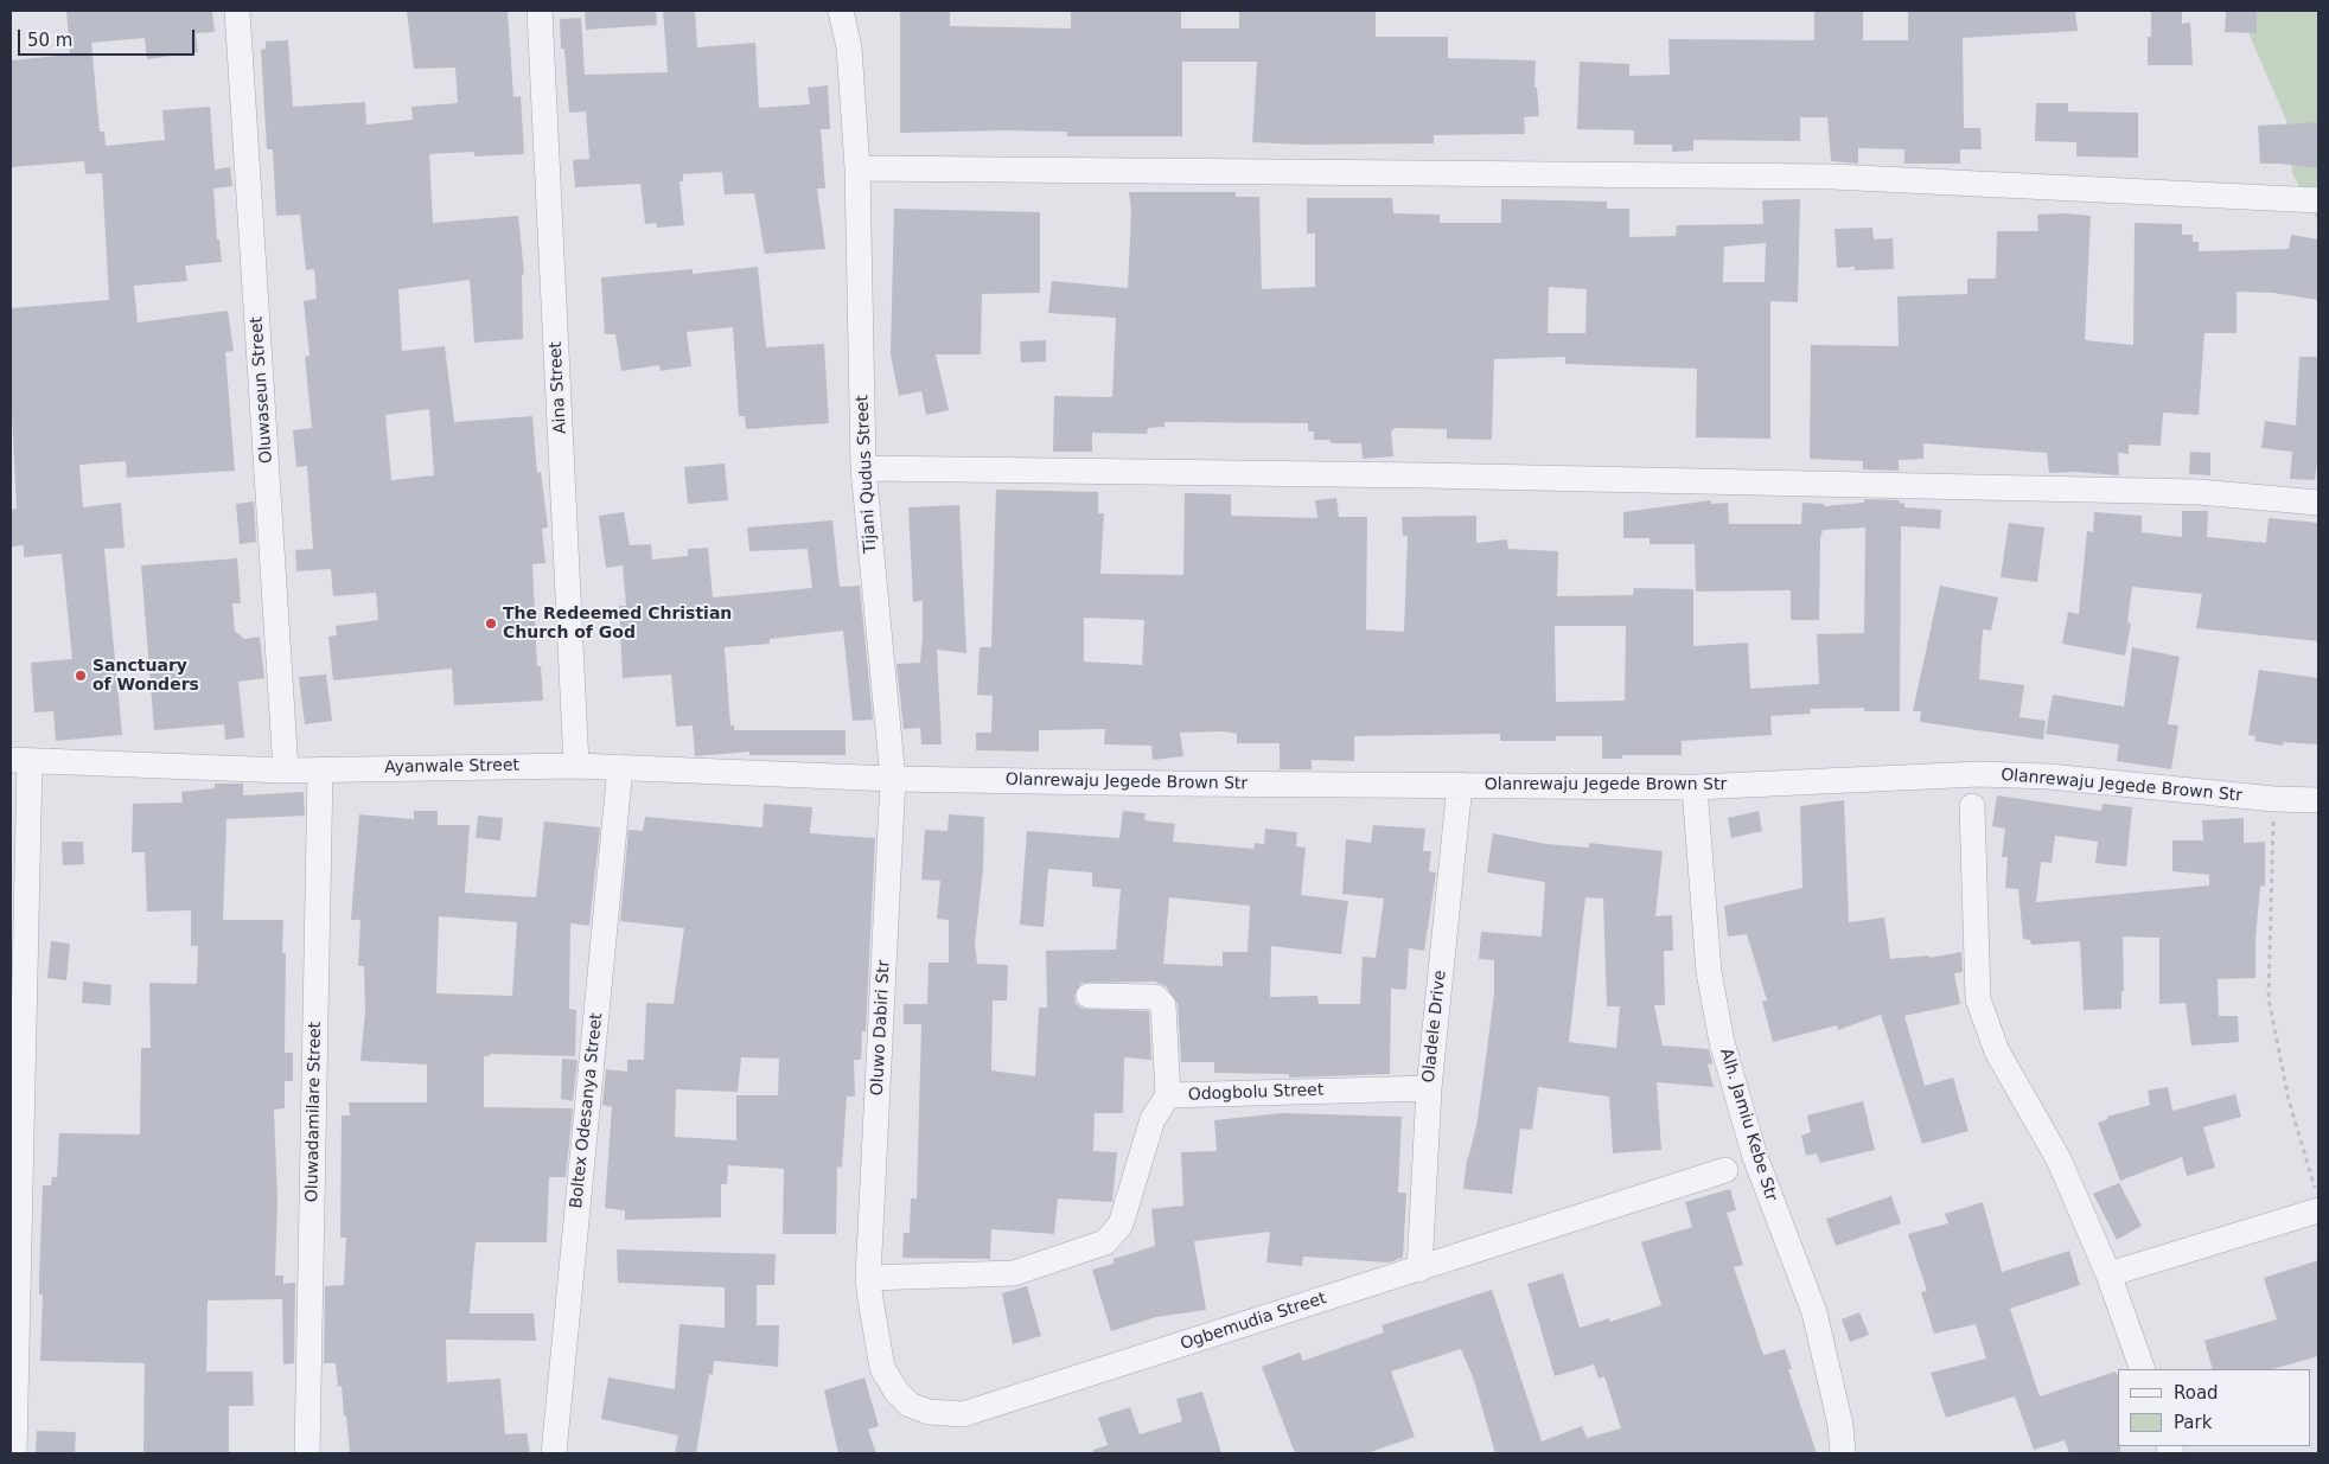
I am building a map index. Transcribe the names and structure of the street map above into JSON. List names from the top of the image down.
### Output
{
  "streets": {
    "street": [
      "Aina Street",
      "Oluwaseun Street",
      "Tijani Qudus Street",
      "Ayanwale Street",
      "Olanrewaju Jegede Brown Str",
      "Oladele Drive",
      "Oluwo Dabiri Str",
      "Odogbolu Street",
      "Boltex Odesanya Street",
      "Oluwadamilare Street",
      "Alh. Jamiu Kebe Str",
      "Ogbemudia Street"
    ]
  },
  "crossings": [
    ["Aina Street", "Ayanwale Street"],
    ["Oluwaseun Street", "Ayanwale Street"],
    ["Tijani Qudus Street", "Ayanwale Street"],
    ["Tijani Qudus Street", "Olanrewaju Jegede Brown Str"],
    ["Tijani Qudus Street", "Oluwo Dabiri Str"],
    ["Ayanwale Street", "Olanrewaju Jegede Brown Str"],
    ["Ayanwale Street", "Oluwo Dabiri Str"],
    ["Ayanwale Street", "Boltex Odesanya Street"],
    ["Ayanwale Street", "Oluwadamilare Street"],
    ["Olanrewaju Jegede Brown Str", "Oladele Drive"],
    ["Olanrewaju Jegede Brown Str", "Oluwo Dabiri Str"],
    ["Olanrewaju Jegede Brown Str", "Alh. Jamiu Kebe Str"],
    ["Oladele Drive", "Odogbolu Street"],
    ["Oladele Drive", "Ogbemudia Street"],
    ["Oluwo Dabiri Str", "Odogbolu Street"],
    ["Oluwo Dabiri Str", "Ogbemudia Street"],
    ["Odogbolu Street", "Ogbemudia Street"]
  ],
  "places": ["The Redeemed Christian Church of God", "Sanctuary of Wonders"],
  "legend": ["Road", "Park"],
  "scale_bar": "50 m"
}
